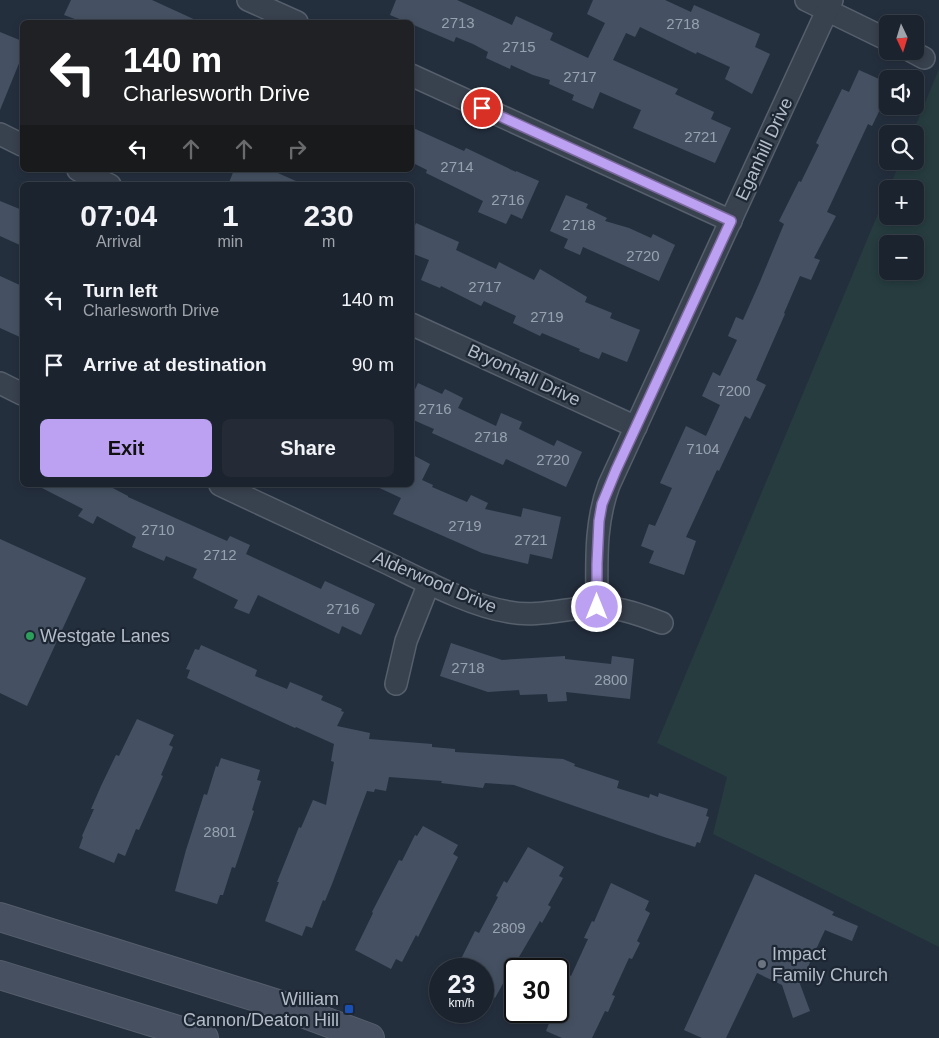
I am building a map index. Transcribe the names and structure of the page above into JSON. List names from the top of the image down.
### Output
{
  "streets": {
    "street": ["Eganhill Drive", "Bryonhall Drive", "Alderwood Drive"]
  },
  "crossings": [
    ["Eganhill Drive", "Bryonhall Drive"],
    ["Eganhill Drive", "Alderwood Drive"]
  ],
  "places": {
    "other": ["Westgate Lanes", "Impact Family Church"],
    "transit": ["William Cannon/Deaton Hill"]
  },
  "house_numbers": [
    "2713",
    "2718",
    "2715",
    "2717",
    "2721",
    "2714",
    "2716",
    "2718",
    "2720",
    "2717",
    "2719",
    "7200",
    "2716",
    "2718",
    "7104",
    "2720",
    "2719",
    "2710",
    "2721",
    "2712",
    "2716",
    "2718",
    "2800",
    "2801",
    "2809"
  ],
  "north": "bottom",
  "page": {
    "map_buttons": ["+", "−"],
    "turn": ["140 m", "Charlesworth Drive"],
    "eta": [
      "07:04",
      "Arrival",
      "1",
      "min",
      "230",
      "m"
    ],
    "list": [
      {
        "name": "Turn left",
        "note": "Charlesworth Drive",
        "value": "140 m"
      },
      {
        "name": "Arrive at destination",
        "value": "90 m"
      }
    ],
    "buttons": ["Exit", "Share"],
    "speed": "23 km/h",
    "limit": "30"
  }
}
